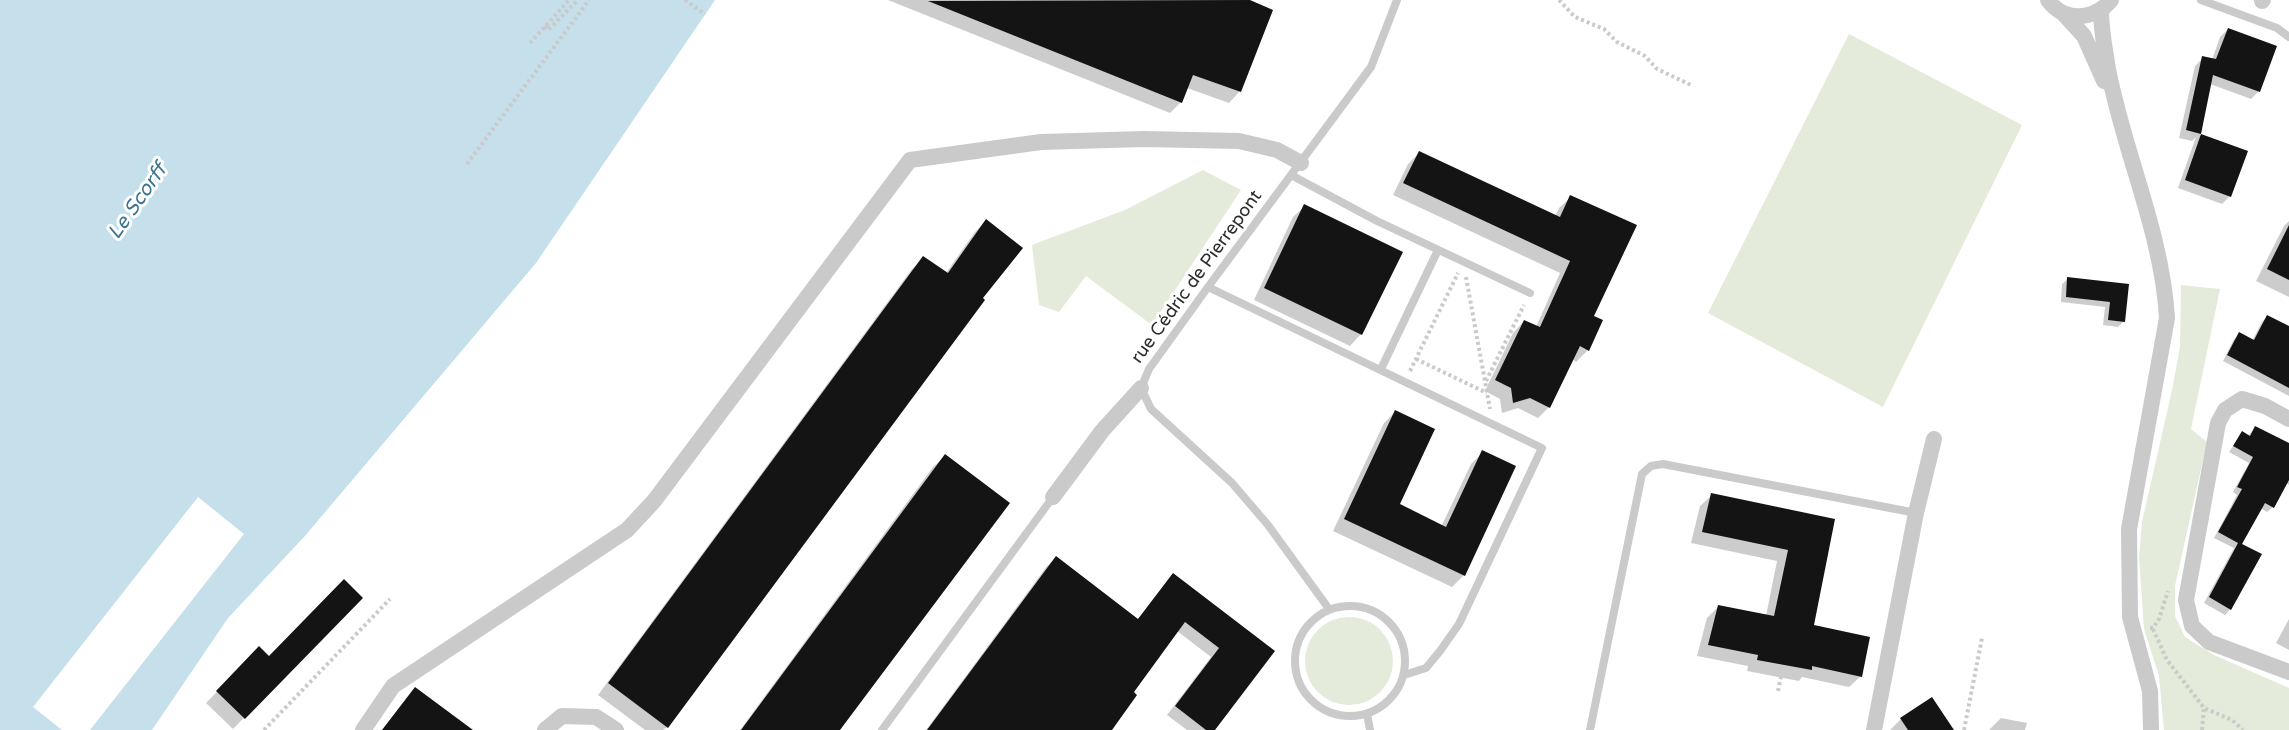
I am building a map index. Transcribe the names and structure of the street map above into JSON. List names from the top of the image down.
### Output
{
  "streets": {
    "lane": ["rue Cédric de Pierrepont"]
  },
  "water": ["Le Scorff"]
}
